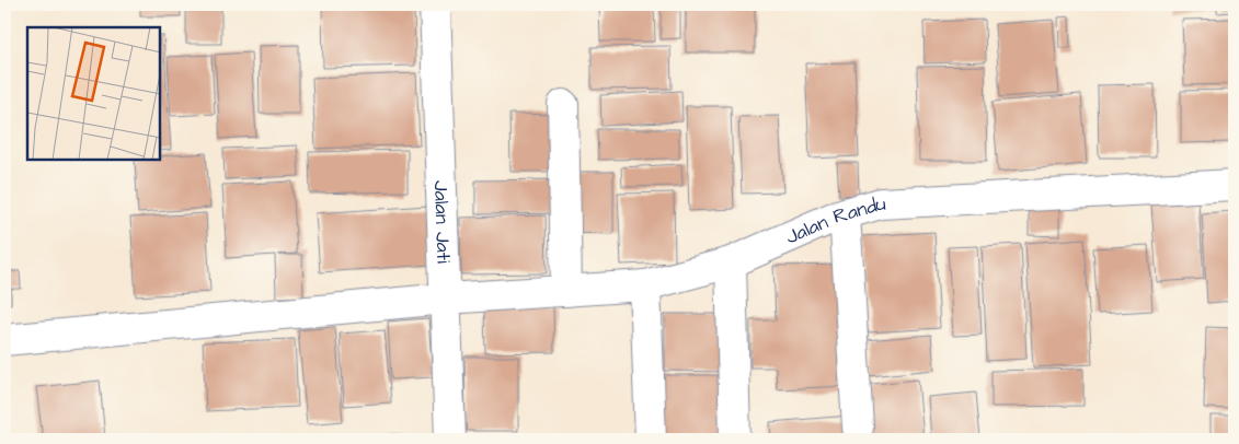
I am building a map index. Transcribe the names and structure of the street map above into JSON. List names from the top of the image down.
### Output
{
  "streets": {
    "street": ["Jalan Jati", "Jalan Randu"]
  },
  "crossings": [
    ["Jalan Jati", "Jalan Randu"]
  ]
}
